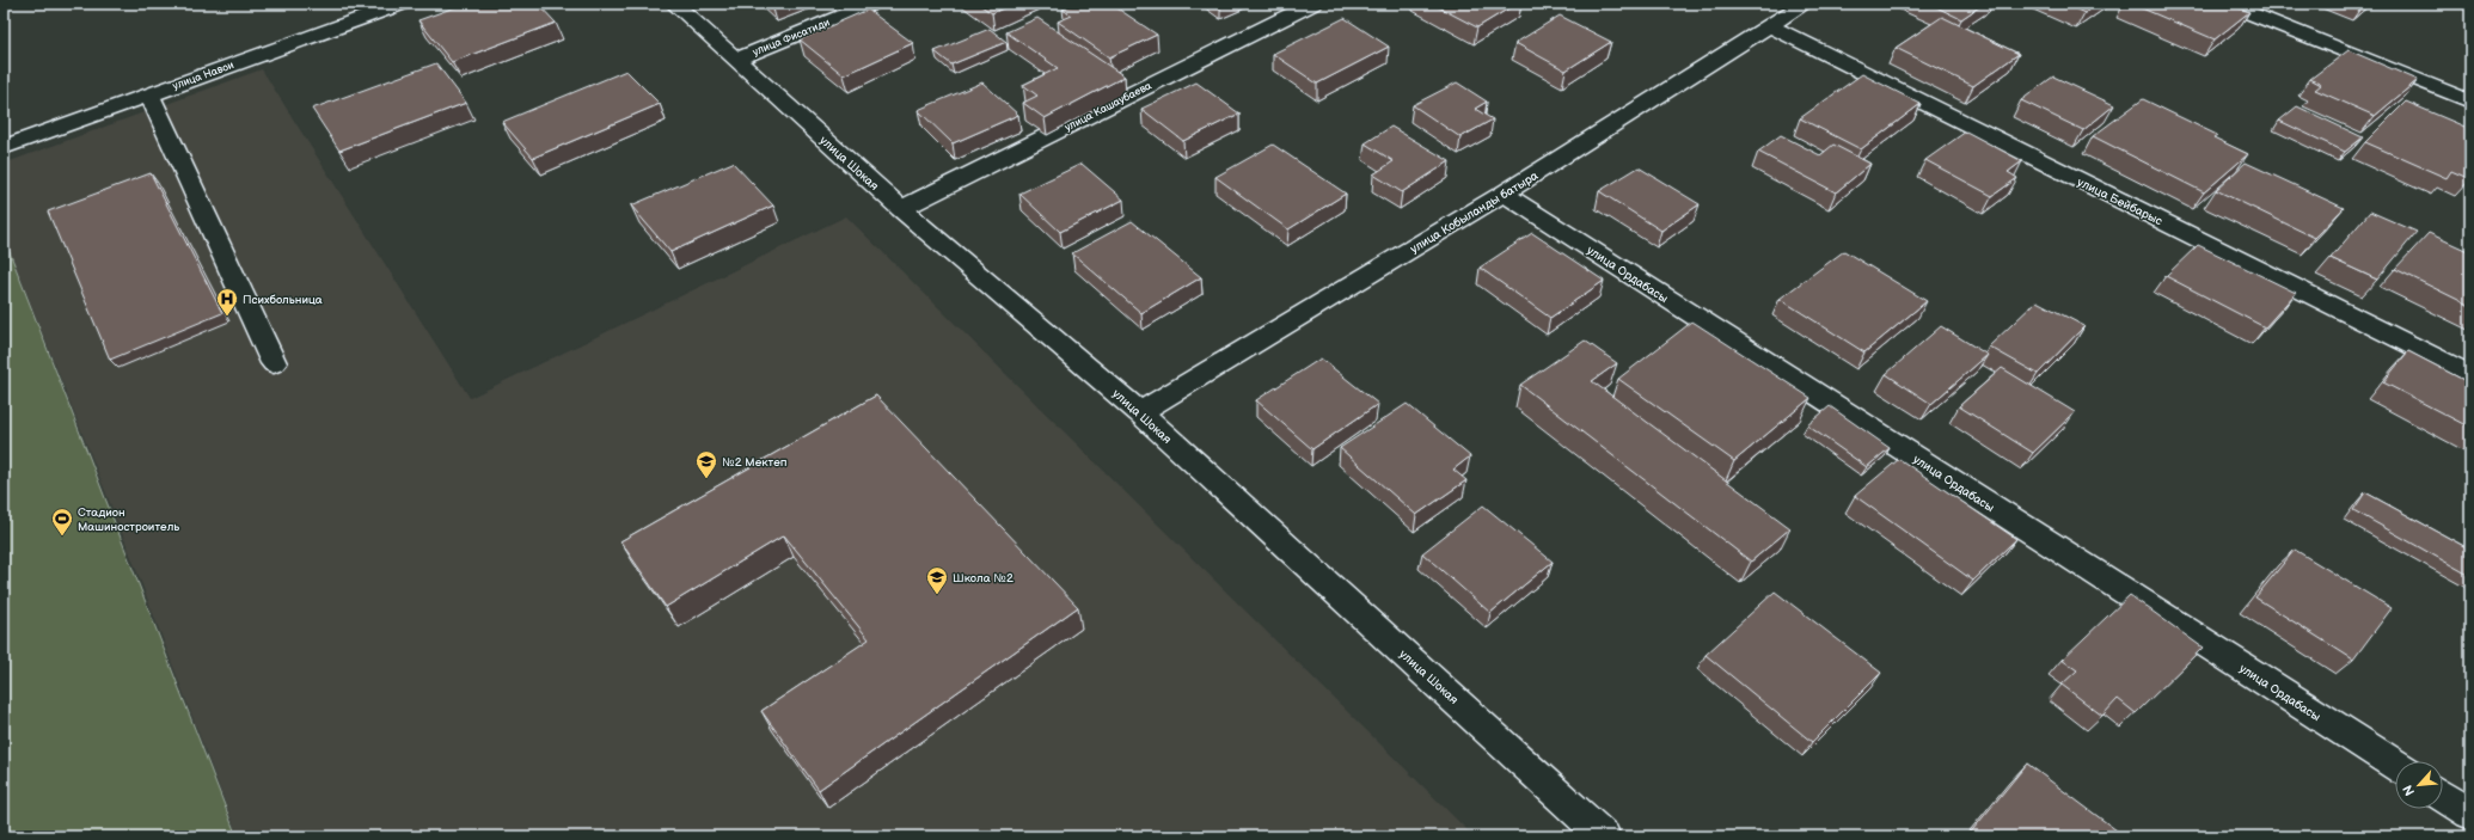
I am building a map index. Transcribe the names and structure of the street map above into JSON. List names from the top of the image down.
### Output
{
  "streets": {
    "street": [
      "улица Фисатиди",
      "улица Навои",
      "улица Кашаубаева",
      "улица Шокая",
      "улица Бейбарыс",
      "улица Кобыланды батыра",
      "улица Ордабасы"
    ]
  },
  "crossings": [
    ["улица Фисатиди", "улица Шокая"],
    ["улица Кашаубаева", "улица Шокая"],
    ["улица Шокая", "улица Кобыланды батыра"],
    ["улица Бейбарыс", "улица Кобыланды батыра"],
    ["улица Кобыланды батыра", "улица Ордабасы"]
  ],
  "places": {
    "hospital": ["Психбольница"],
    "school or university": ["№2 Мектеп", "Школа №2"],
    "sports": ["Стадион Машиностроитель"]
  },
  "north": "bottom left"
}
